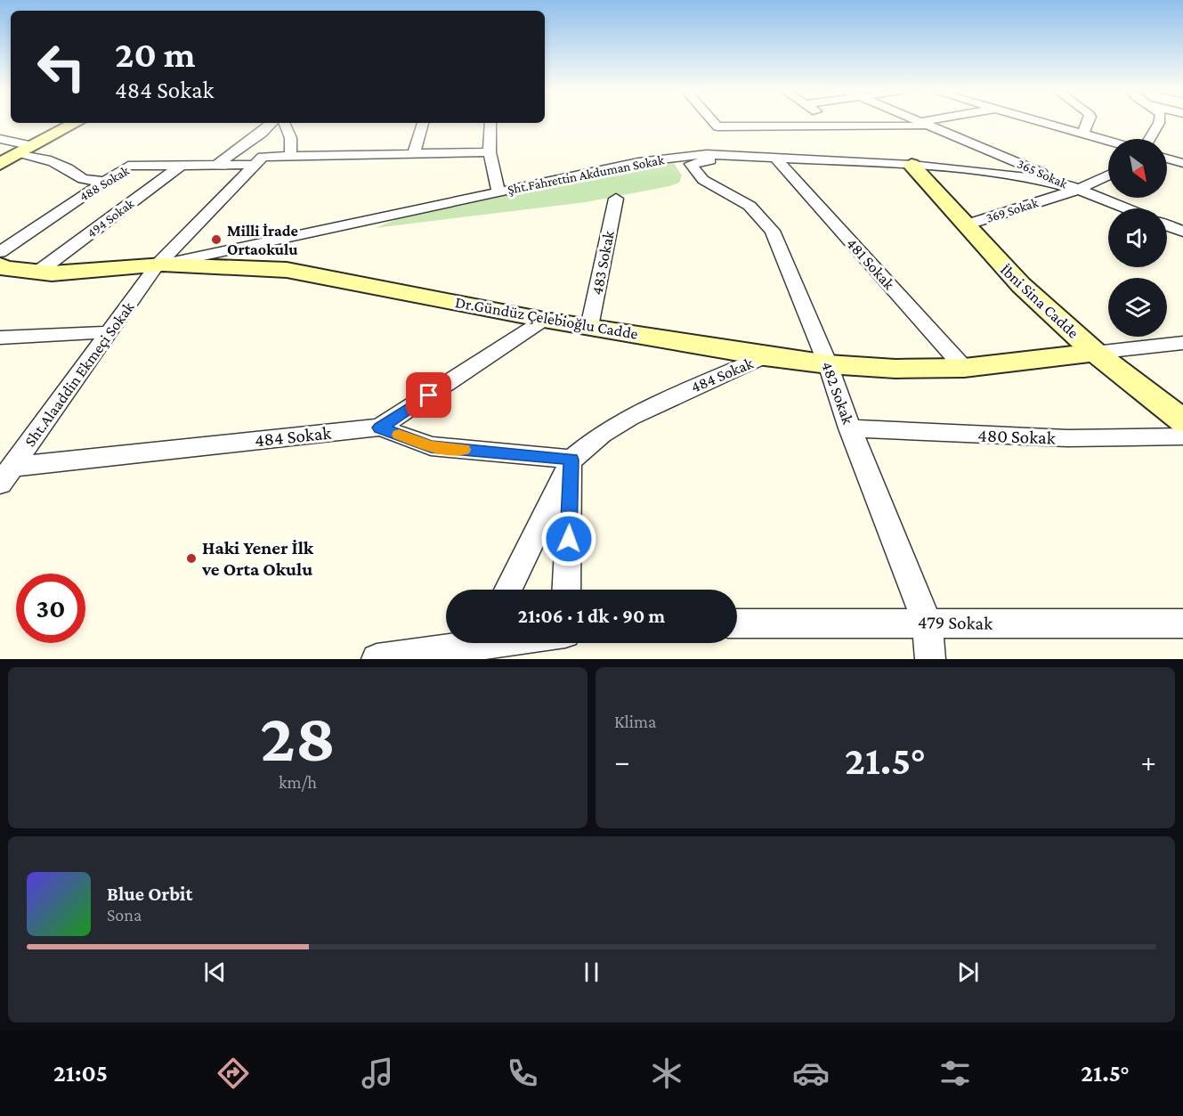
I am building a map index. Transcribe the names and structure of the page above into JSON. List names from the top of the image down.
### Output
{
  "streets": {
    "street": [
      "365 Sokak",
      "Şht.Fahrettin Akduman Sokak",
      "488 Sokak",
      "369 Sokak",
      "494 Sokak",
      "483 Sokak",
      "481 Sokak",
      "İbni Sina Cadde",
      "Dr.Gündüz Çelebioğlu Cadde",
      "Sht.Alaaddin Ekmeçi Sokak",
      "484 Sokak",
      "482 Sokak",
      "480 Sokak",
      "479 Sokak"
    ]
  },
  "crossings": [
    ["365 Sokak", "Şht.Fahrettin Akduman Sokak"],
    ["365 Sokak", "369 Sokak"],
    ["Şht.Fahrettin Akduman Sokak", "369 Sokak"],
    ["Şht.Fahrettin Akduman Sokak", "481 Sokak"],
    ["Şht.Fahrettin Akduman Sokak", "İbni Sina Cadde"],
    ["Şht.Fahrettin Akduman Sokak", "Dr.Gündüz Çelebioğlu Cadde"],
    ["Şht.Fahrettin Akduman Sokak", "Sht.Alaaddin Ekmeçi Sokak"],
    ["Şht.Fahrettin Akduman Sokak", "482 Sokak"],
    ["488 Sokak", "494 Sokak"],
    ["488 Sokak", "Sht.Alaaddin Ekmeçi Sokak"],
    ["369 Sokak", "İbni Sina Cadde"],
    ["494 Sokak", "Dr.Gündüz Çelebioğlu Cadde"],
    ["483 Sokak", "Dr.Gündüz Çelebioğlu Cadde"],
    ["481 Sokak", "Dr.Gündüz Çelebioğlu Cadde"],
    ["481 Sokak", "482 Sokak"],
    ["İbni Sina Cadde", "Dr.Gündüz Çelebioğlu Cadde"],
    ["Dr.Gündüz Çelebioğlu Cadde", "Sht.Alaaddin Ekmeçi Sokak"],
    ["Dr.Gündüz Çelebioğlu Cadde", "484 Sokak"],
    ["Dr.Gündüz Çelebioğlu Cadde", "482 Sokak"],
    ["Sht.Alaaddin Ekmeçi Sokak", "484 Sokak"],
    ["482 Sokak", "480 Sokak"],
    ["482 Sokak", "479 Sokak"]
  ],
  "places": ["Milli İrade Ortaokulu", "Haki Yener İlk ve Orta Okulu"],
  "north": "bottom right",
  "page": {
    "turn": ["20 m", "484 Sokak"],
    "limit": "30",
    "trip": "21:06 · 1 dk · 90 m",
    "tile": [
      ["28", "km/h"],
      "Klima"
    ],
    "heat": ["−", "21.5°", "+"],
    "song": ["Blue Orbit", "Sona"],
    "tabs": ["21:05", "21.5°"]
  }
}
